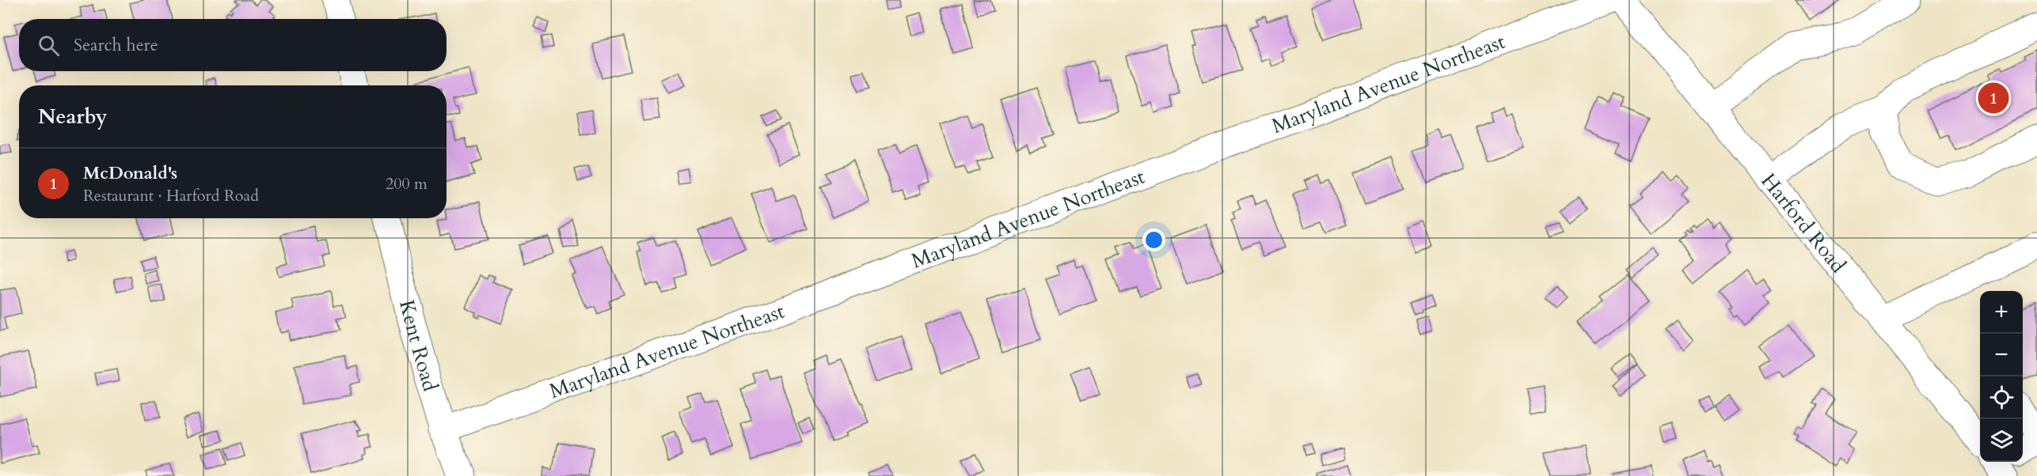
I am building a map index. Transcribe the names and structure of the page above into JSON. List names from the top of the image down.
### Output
{
  "streets": {
    "street": ["Maryland Avenue Northeast", "Harford Road", "Kent Road"]
  },
  "crossings": [
    ["Maryland Avenue Northeast", "Kent Road"]
  ],
  "page": {
    "search": "Search here",
    "pins": "1",
    "heading": "Nearby",
    "list": [
      {
        "mark": "1",
        "name": "McDonald's",
        "note": "Restaurant · Harford Road",
        "value": "200 m"
      }
    ],
    "map_buttons": ["+", "−"]
  }
}
